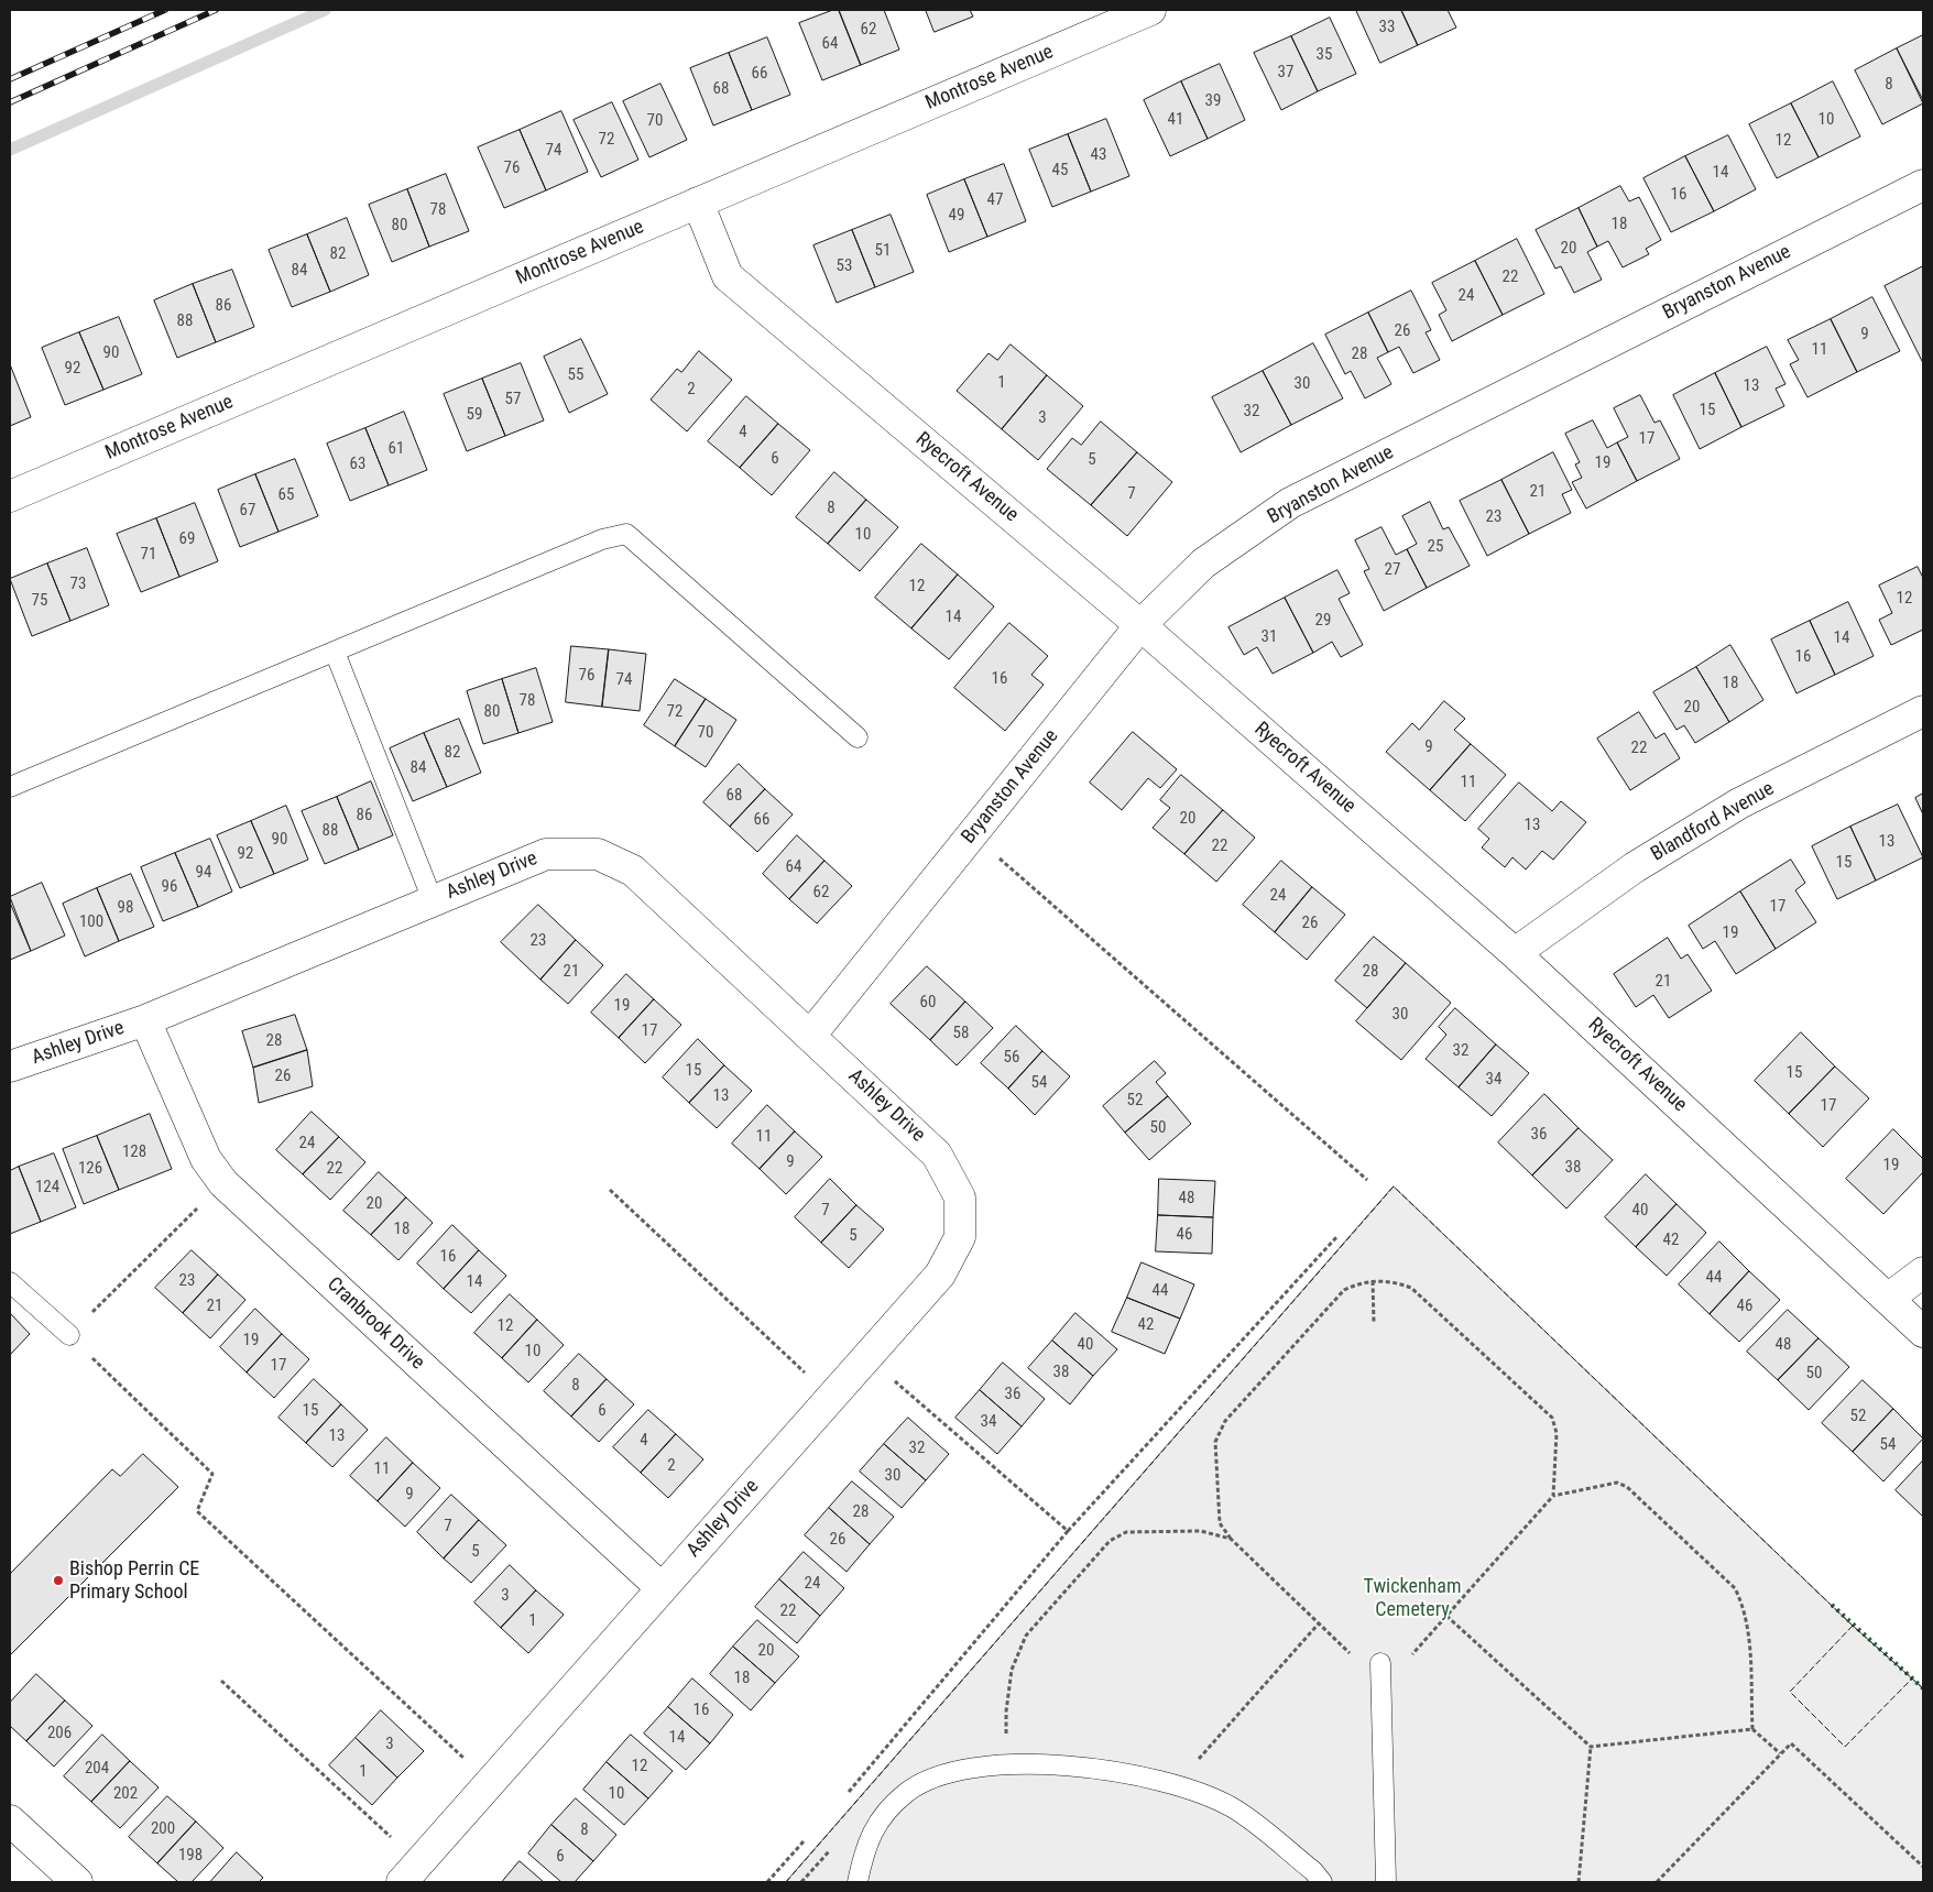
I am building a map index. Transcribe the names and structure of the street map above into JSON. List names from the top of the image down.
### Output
{
  "streets": {
    "street": [
      "Montrose Avenue",
      "Bryanston Avenue",
      "Ryecroft Avenue",
      "Blandford Avenue",
      "Ashley Drive",
      "Cranbrook Drive"
    ]
  },
  "crossings": [
    ["Montrose Avenue", "Ryecroft Avenue"],
    ["Bryanston Avenue", "Ryecroft Avenue"],
    ["Bryanston Avenue", "Ashley Drive"],
    ["Ryecroft Avenue", "Blandford Avenue"],
    ["Ashley Drive", "Cranbrook Drive"]
  ],
  "parks": ["Twickenham Cemetery"],
  "places": ["Bishop Perrin CE Primary School"],
  "house_numbers": [
    "33",
    "62",
    "64",
    "35",
    "37",
    "66",
    "8",
    "68",
    "39",
    "41",
    "10",
    "70",
    "72",
    "12",
    "74",
    "43",
    "76",
    "45",
    "14",
    "16",
    "47",
    "78",
    "49",
    "18",
    "80",
    "20",
    "51",
    "82",
    "53",
    "84",
    "22",
    "24",
    "86",
    "88",
    "26",
    "9",
    "11",
    "90",
    "28",
    "92",
    "55",
    "1",
    "30",
    "13",
    "2",
    "57",
    "15",
    "32",
    "59",
    "3",
    "4",
    "17",
    "61",
    "6",
    "5",
    "19",
    "63",
    "21",
    "7",
    "65",
    "8",
    "67",
    "23",
    "10",
    "69",
    "25",
    "71",
    "27",
    "73",
    "12",
    "12",
    "75",
    "14",
    "29",
    "31",
    "14",
    "16",
    "76",
    "16",
    "74",
    "18",
    "78",
    "20",
    "80",
    "72",
    "70",
    "9",
    "22",
    "82",
    "84",
    "11",
    "68",
    "86",
    "20",
    "66",
    "13",
    "88",
    "90",
    "13",
    "22",
    "92",
    "15",
    "64",
    "94",
    "96",
    "62",
    "24",
    "17",
    "98",
    "100",
    "26",
    "19",
    "23",
    "21",
    "28",
    "21",
    "60",
    "19",
    "30",
    "17",
    "58",
    "28",
    "32",
    "56",
    "15",
    "15",
    "26",
    "34",
    "54",
    "13",
    "52",
    "17",
    "50",
    "36",
    "11",
    "24",
    "128",
    "9",
    "19",
    "38",
    "126",
    "22",
    "124",
    "48",
    "20",
    "7",
    "40",
    "18",
    "46",
    "5",
    "42",
    "16",
    "44",
    "23",
    "14",
    "44",
    "21",
    "46",
    "42",
    "12",
    "19",
    "40",
    "48",
    "10",
    "17",
    "38",
    "50",
    "8",
    "36",
    "15",
    "6",
    "52",
    "34",
    "13",
    "4",
    "54",
    "32",
    "2",
    "11",
    "30",
    "9",
    "28",
    "7",
    "26",
    "5",
    "24",
    "3",
    "22",
    "1",
    "20",
    "18",
    "16",
    "206",
    "14",
    "3",
    "12",
    "204",
    "1",
    "202",
    "10",
    "200",
    "8",
    "198",
    "6"
  ]
}
